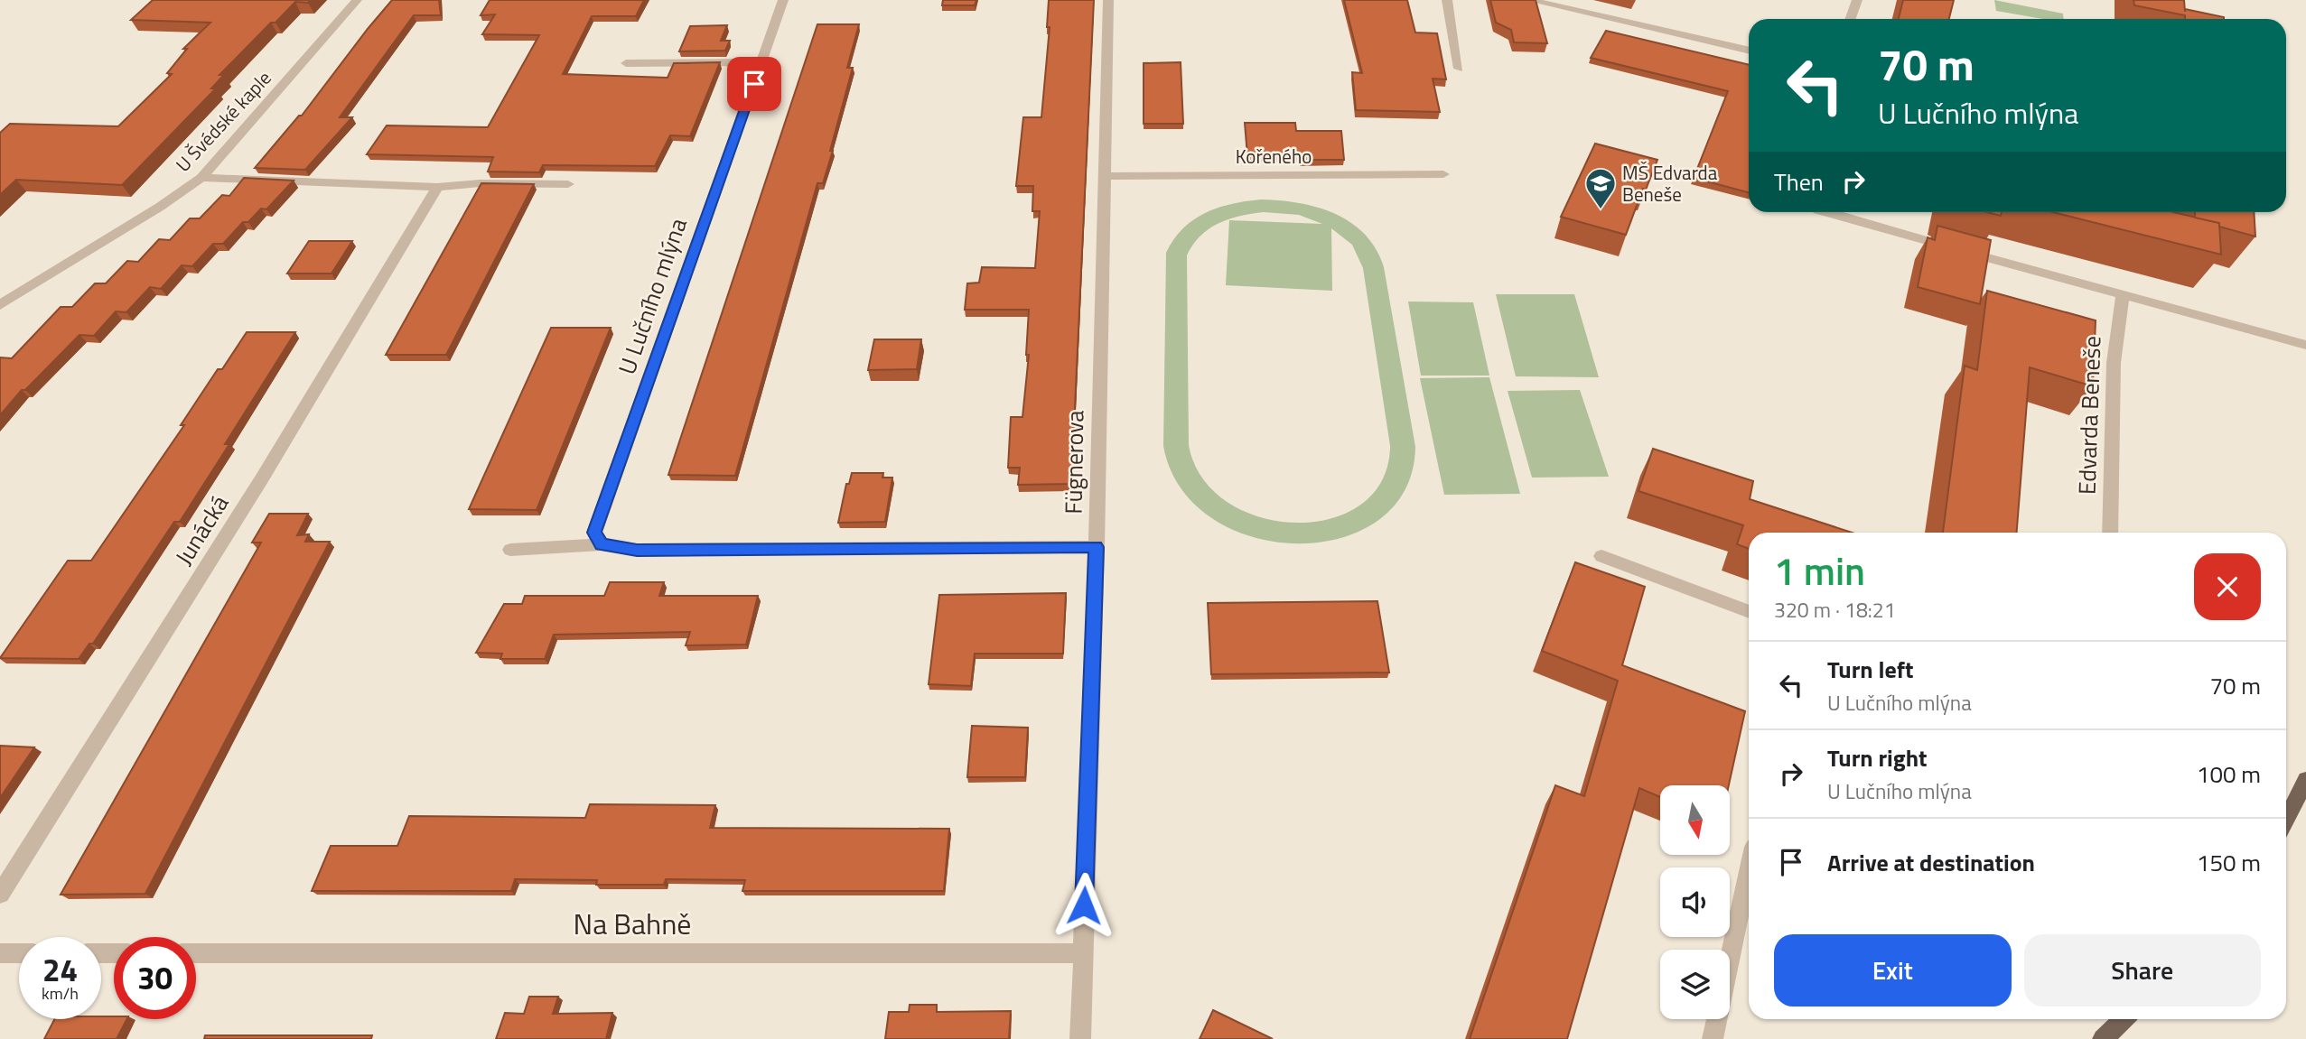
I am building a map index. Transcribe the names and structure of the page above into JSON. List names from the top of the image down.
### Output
{
  "streets": {
    "street": [
      "U Švédské kaple",
      "Kořeného",
      "U Lučního mlýna",
      "Edvarda Beneše",
      "Fügnerova",
      "Junácká",
      "Na Bahně"
    ]
  },
  "crossings": [
    ["Kořeného", "Fügnerova"],
    ["Fügnerova", "Na Bahně"]
  ],
  "places": {
    "school or university": ["MŠ Edvarda Beneše"]
  },
  "north": "bottom",
  "page": {
    "turn": ["70 m", "U Lučního mlýna"],
    "then": "Then",
    "heading": ["1 min", "320 m · 18:21"],
    "list": [
      {
        "name": "Turn left",
        "note": "U Lučního mlýna",
        "value": "70 m"
      },
      {
        "name": "Turn right",
        "note": "U Lučního mlýna",
        "value": "100 m"
      },
      {
        "name": "Arrive at destination",
        "value": "150 m"
      }
    ],
    "buttons": ["Exit", "Share"],
    "speed": "24 km/h",
    "limit": "30"
  }
}
